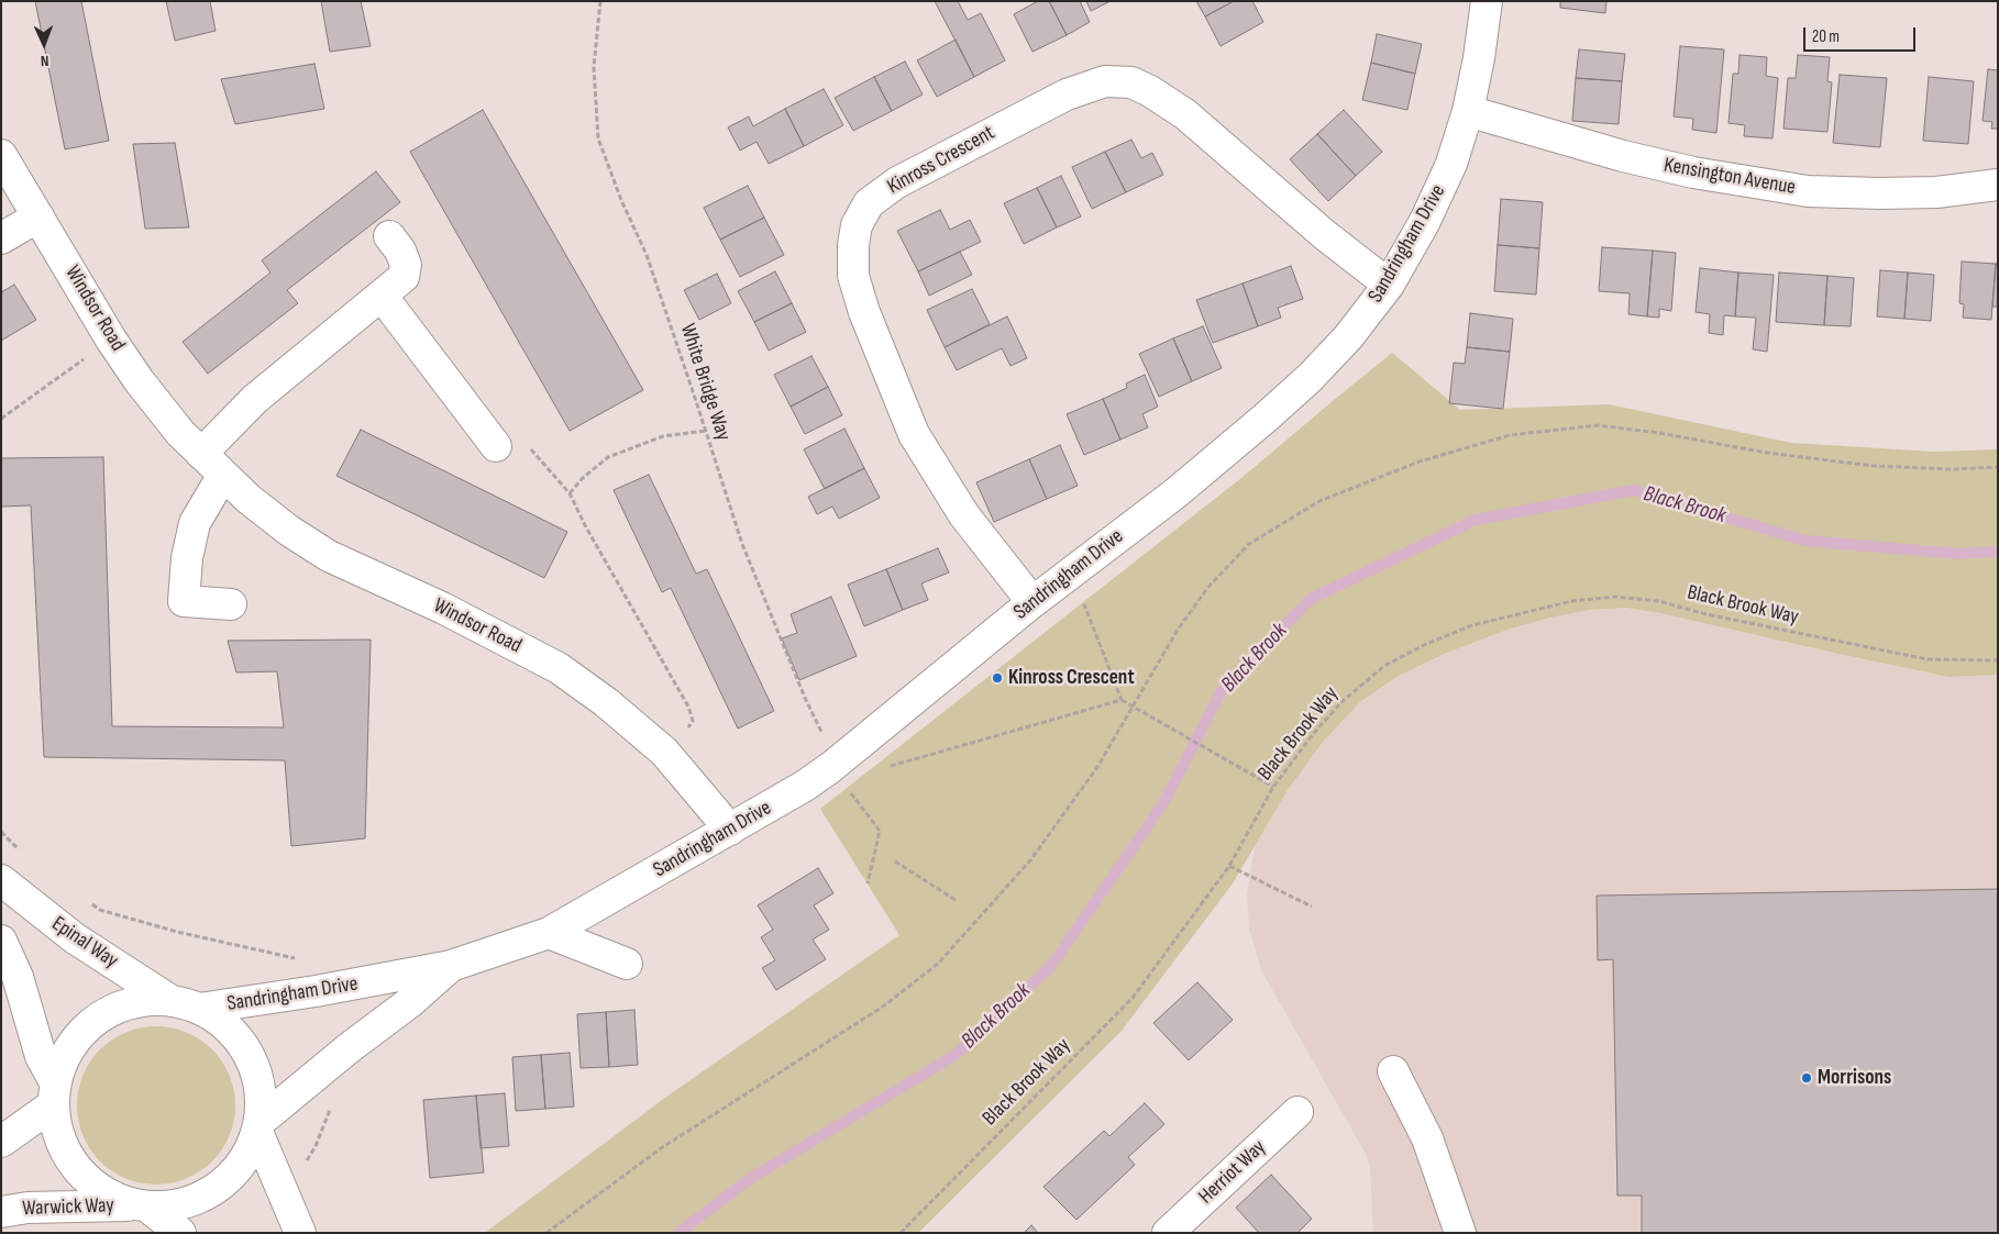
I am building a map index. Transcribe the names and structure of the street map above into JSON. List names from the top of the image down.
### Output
{
  "streets": {
    "street": [
      "Kinross Crescent",
      "Kensington Avenue",
      "Sandringham Drive",
      "Windsor Road",
      "Epinal Way",
      "Herriot Way",
      "Warwick Way"
    ],
    "path": ["White Bridge Way", "Black Brook Way"]
  },
  "crossings": [
    ["Kinross Crescent", "Sandringham Drive"],
    ["Kensington Avenue", "Sandringham Drive"],
    ["Sandringham Drive", "Windsor Road"],
    ["Sandringham Drive", "White Bridge Way"],
    ["Sandringham Drive", "Epinal Way"],
    ["Sandringham Drive", "Warwick Way"],
    ["Epinal Way", "Warwick Way"]
  ],
  "water": ["Black Brook"],
  "places": ["Kinross Crescent", "Morrisons"],
  "scale_bar": "20 m",
  "north": "bottom"
}
